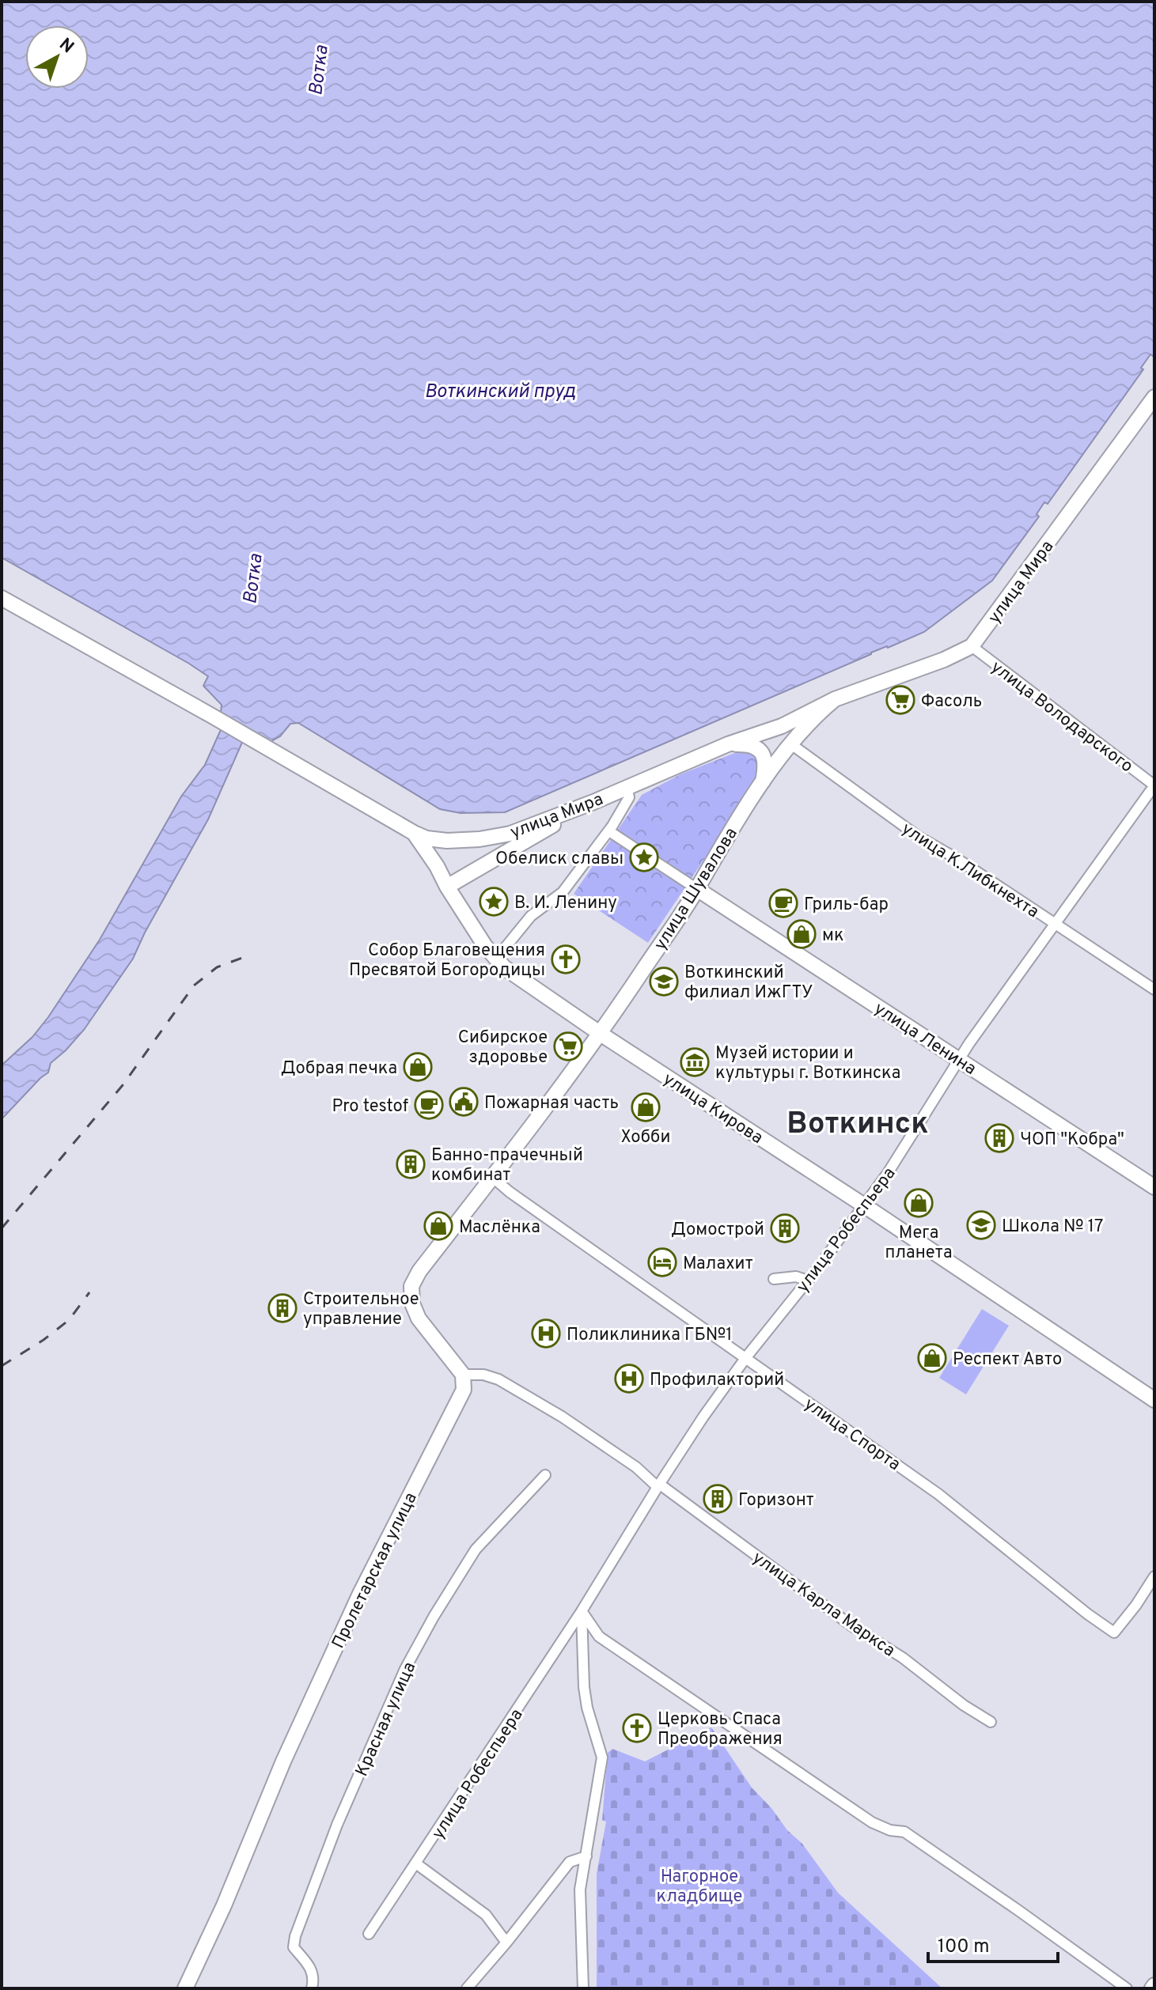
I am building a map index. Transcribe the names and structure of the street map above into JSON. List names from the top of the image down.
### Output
{
  "streets": {
    "main road": [
      "улица Мира",
      "улица Шувалова",
      "улица Ленина",
      "улица Кирова",
      "Пролетарская улица"
    ],
    "street": [
      "улица Володарского",
      "улица К.Либкнехта",
      "улица Робеспьера",
      "улица Спорта",
      "улица Карла Маркса",
      "Красная улица"
    ]
  },
  "crossings": [
    ["улица Мира", "улица Володарского"],
    ["улица Мира", "улица К.Либкнехта"],
    ["улица Мира", "улица Шувалова"],
    ["улица Мира", "улица Кирова"],
    ["улица Володарского", "улица Робеспьера"],
    ["улица К.Либкнехта", "улица Робеспьера"],
    ["улица Шувалова", "улица Ленина"],
    ["улица Шувалова", "улица Кирова"],
    ["улица Шувалова", "улица Спорта"],
    ["улица Ленина", "улица Робеспьера"],
    ["улица Кирова", "улица Робеспьера"],
    ["улица Робеспьера", "улица Спорта"],
    ["улица Робеспьера", "улица Карла Маркса"],
    ["Пролетарская улица", "улица Карла Маркса"]
  ],
  "districts": ["Воткинск"],
  "water": ["Вотка", "Воткинский пруд"],
  "parks": ["Нагорное кладбище"],
  "places": {
    "supermarket": ["Фасоль", "Сибирское здоровье"],
    "place": ["Обелиск славы", "В. И. Ленину"],
    "cafe": ["Гриль-бар", "Pro testof"],
    "shop": [
      "мк",
      "Добрая печка",
      "Хобби",
      "Мега планета",
      "Маслёнка",
      "Респект Авто"
    ],
    "church": ["Собор Благовещения Пресвятой Богородицы", "Церковь Спаса Преображения"],
    "school or university": ["Воткинский филиал ИжГТУ", "Школа № 17"],
    "museum": ["Музей истории и культуры г. Воткинска"],
    "public building": ["Пожарная часть"],
    "building": [
      "ЧОП \"Кобра\"",
      "Банно-прачечный комбинат",
      "Домострой",
      "Строительное управление",
      "Горизонт"
    ],
    "hotel": ["Малахит"],
    "hospital": ["Поликлиника ГБ№1", "Профилакторий"]
  },
  "scale_bar": "100 m",
  "north": "top right"
}
